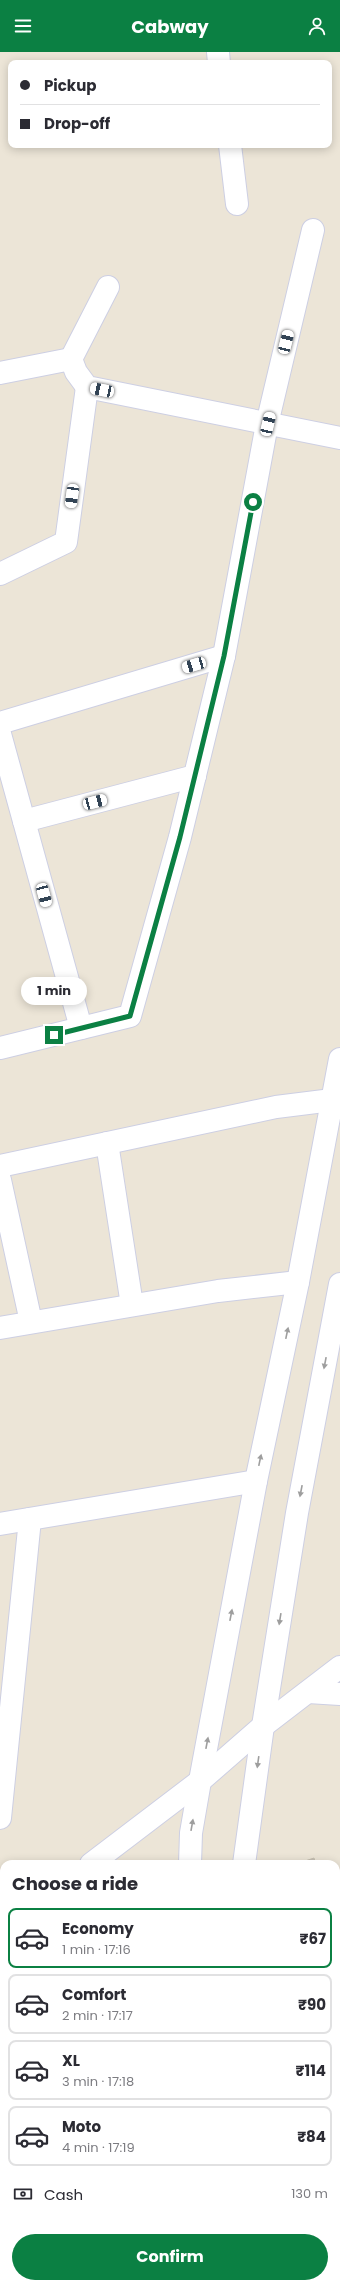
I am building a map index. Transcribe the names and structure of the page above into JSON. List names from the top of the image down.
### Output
{
  "page": {
    "header": "Cabway",
    "banner": ["Pickup", "Drop-off"],
    "bubble": "1 min",
    "heading": "Choose a ride",
    "list": [
      {
        "name": "Economy",
        "note": "1 min · 17:16",
        "value": "₹67"
      },
      {
        "name": "Comfort",
        "note": "2 min · 17:17",
        "value": "₹90"
      },
      {
        "name": "XL",
        "note": "3 min · 17:18",
        "value": "₹114"
      },
      {
        "name": "Moto",
        "note": "4 min · 17:19",
        "value": "₹84"
      }
    ],
    "pay": ["Cash", "130 m"],
    "buttons": "Confirm"
  }
}
